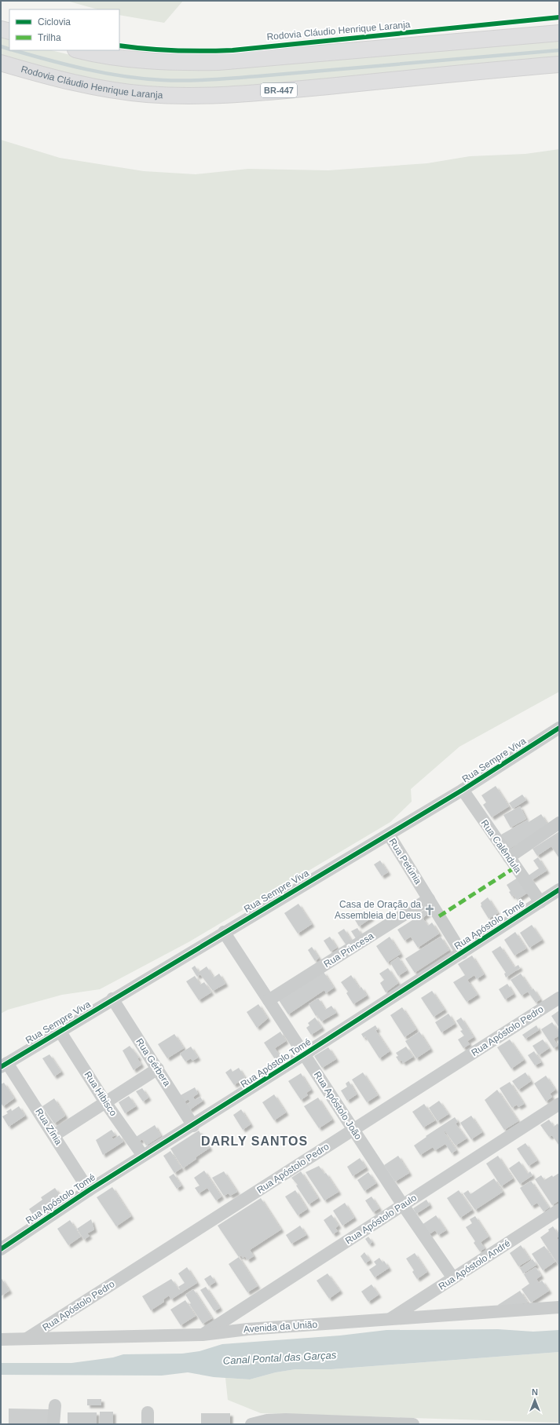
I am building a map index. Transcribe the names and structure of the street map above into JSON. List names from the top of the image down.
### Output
{
  "streets": {
    "main road": ["Rodovia Cláudio Henrique Laranja", "BR-447"],
    "street": [
      "Rua Sempre Viva",
      "Rua Calêndula",
      "Rua Petúnia",
      "Rua Apóstolo Tomé",
      "Rua Princesa",
      "Rua Apóstolo Pedro",
      "Rua Gérbera",
      "Rua Hibisco",
      "Rua Apóstolo João",
      "Rua Zínia",
      "Rua Apóstolo Paulo",
      "Rua Apóstolo André",
      "Avenida da União"
    ]
  },
  "crossings": [
    ["Rua Sempre Viva", "Rua Calêndula"],
    ["Rua Sempre Viva", "Rua Petúnia"],
    ["Rua Sempre Viva", "Rua Gérbera"],
    ["Rua Sempre Viva", "Rua Hibisco"],
    ["Rua Sempre Viva", "Rua Apóstolo João"],
    ["Rua Sempre Viva", "Rua Zínia"],
    ["Rua Calêndula", "Rua Apóstolo Tomé"],
    ["Rua Petúnia", "Rua Apóstolo Tomé"],
    ["Rua Petúnia", "Rua Princesa"],
    ["Rua Apóstolo Tomé", "Rua Gérbera"],
    ["Rua Apóstolo Tomé", "Rua Hibisco"],
    ["Rua Apóstolo Tomé", "Rua Apóstolo João"],
    ["Rua Apóstolo Tomé", "Rua Zínia"],
    ["Rua Princesa", "Rua Apóstolo João"],
    ["Rua Apóstolo Pedro", "Rua Apóstolo João"],
    ["Rua Apóstolo Pedro", "Avenida da União"],
    ["Rua Apóstolo João", "Rua Apóstolo Paulo"],
    ["Rua Apóstolo João", "Rua Apóstolo André"],
    ["Rua Apóstolo Paulo", "Avenida da União"],
    ["Rua Apóstolo André", "Avenida da União"]
  ],
  "districts": ["DARLY SANTOS"],
  "water": ["Canal Pontal das Garças"],
  "places": {
    "church": ["Casa de Oração da Assembleia de Deus"]
  },
  "legend": ["Ciclovia", "Trilha"],
  "north": "top"
}
